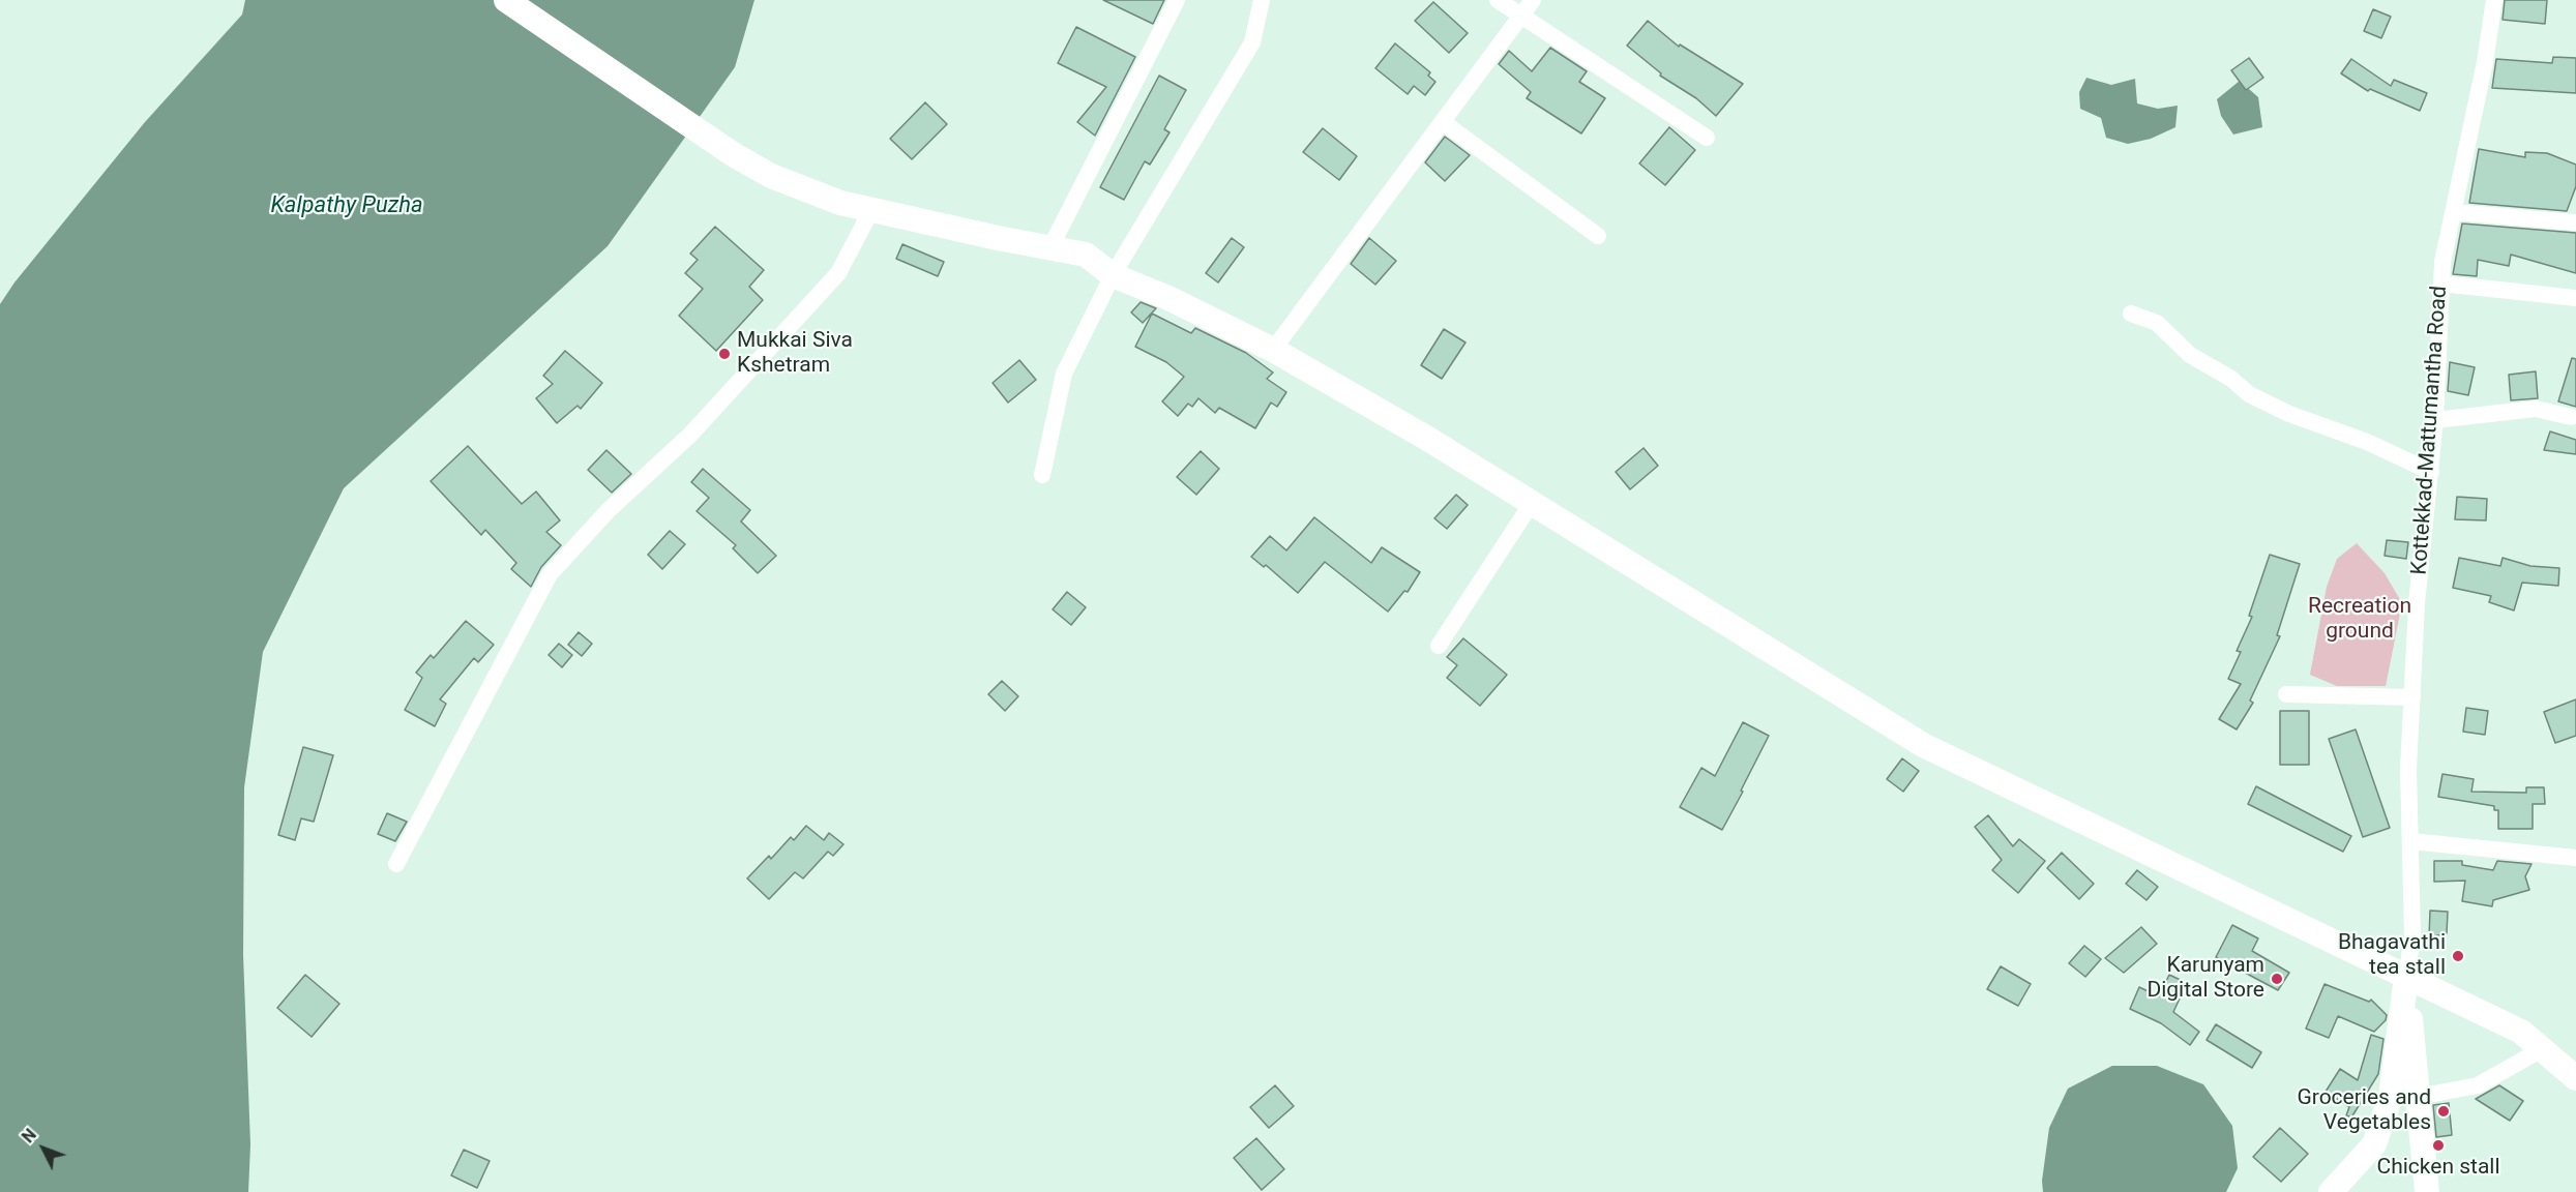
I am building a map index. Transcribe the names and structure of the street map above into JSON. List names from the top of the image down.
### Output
{
  "streets": {
    "street": ["Kottekkad-Mattumantha Road"]
  },
  "water": ["Kalpathy Puzha"],
  "parks": ["Recreation ground"],
  "places": [
    "Mukkai Siva Kshetram",
    "Bhagavathi tea stall",
    "Karunyam Digital Store",
    "Groceries and Vegetables",
    "Chicken stall"
  ],
  "north": "top left"
}
